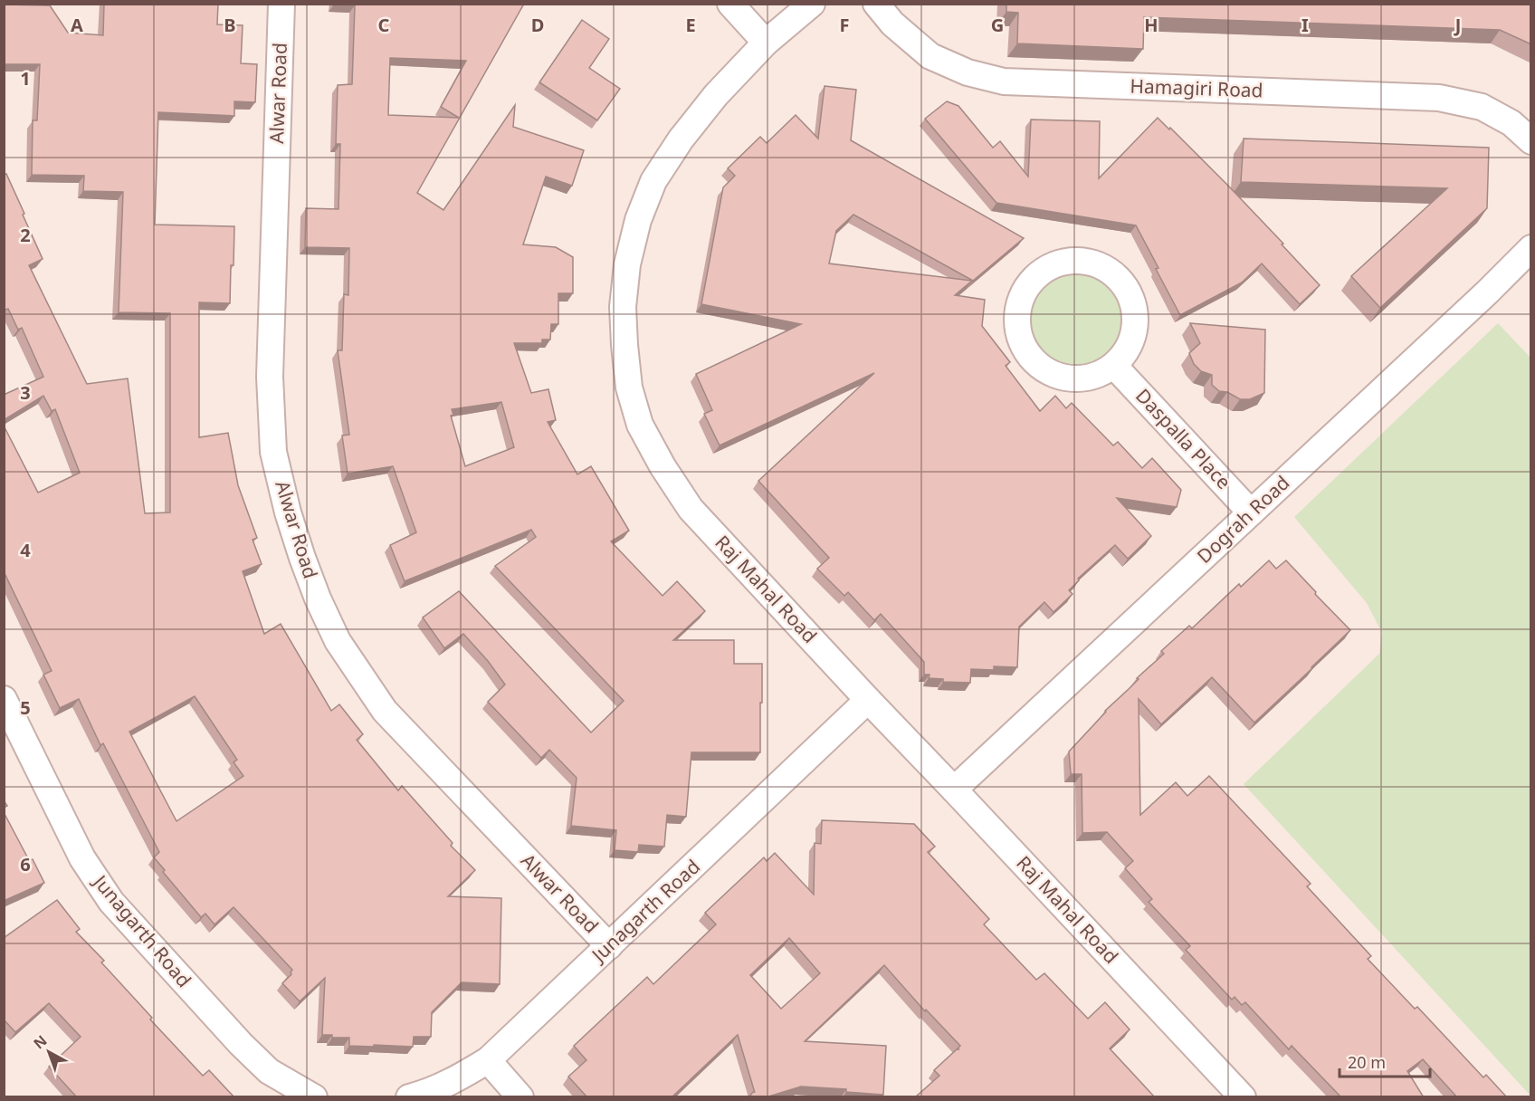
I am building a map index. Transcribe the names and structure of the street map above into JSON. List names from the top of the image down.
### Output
{
  "streets": {
    "street": [
      "Hamagiri Road",
      "Alwar Road",
      "Daspalla Place",
      "Dograh Road",
      "Raj Mahal Road",
      "Junagarth Road"
    ]
  },
  "crossings": [
    ["Alwar Road", "Junagarth Road"],
    ["Daspalla Place", "Dograh Road"],
    ["Dograh Road", "Raj Mahal Road"],
    ["Raj Mahal Road", "Junagarth Road"]
  ],
  "scale_bar": "20 m",
  "north": "top left",
  "grid": {
    "columns": [
      "A",
      "B",
      "C",
      "D",
      "E",
      "F",
      "G",
      "H",
      "I",
      "J"
    ],
    "rows": [
      "1",
      "2",
      "3",
      "4",
      "5",
      "6"
    ]
  }
}
